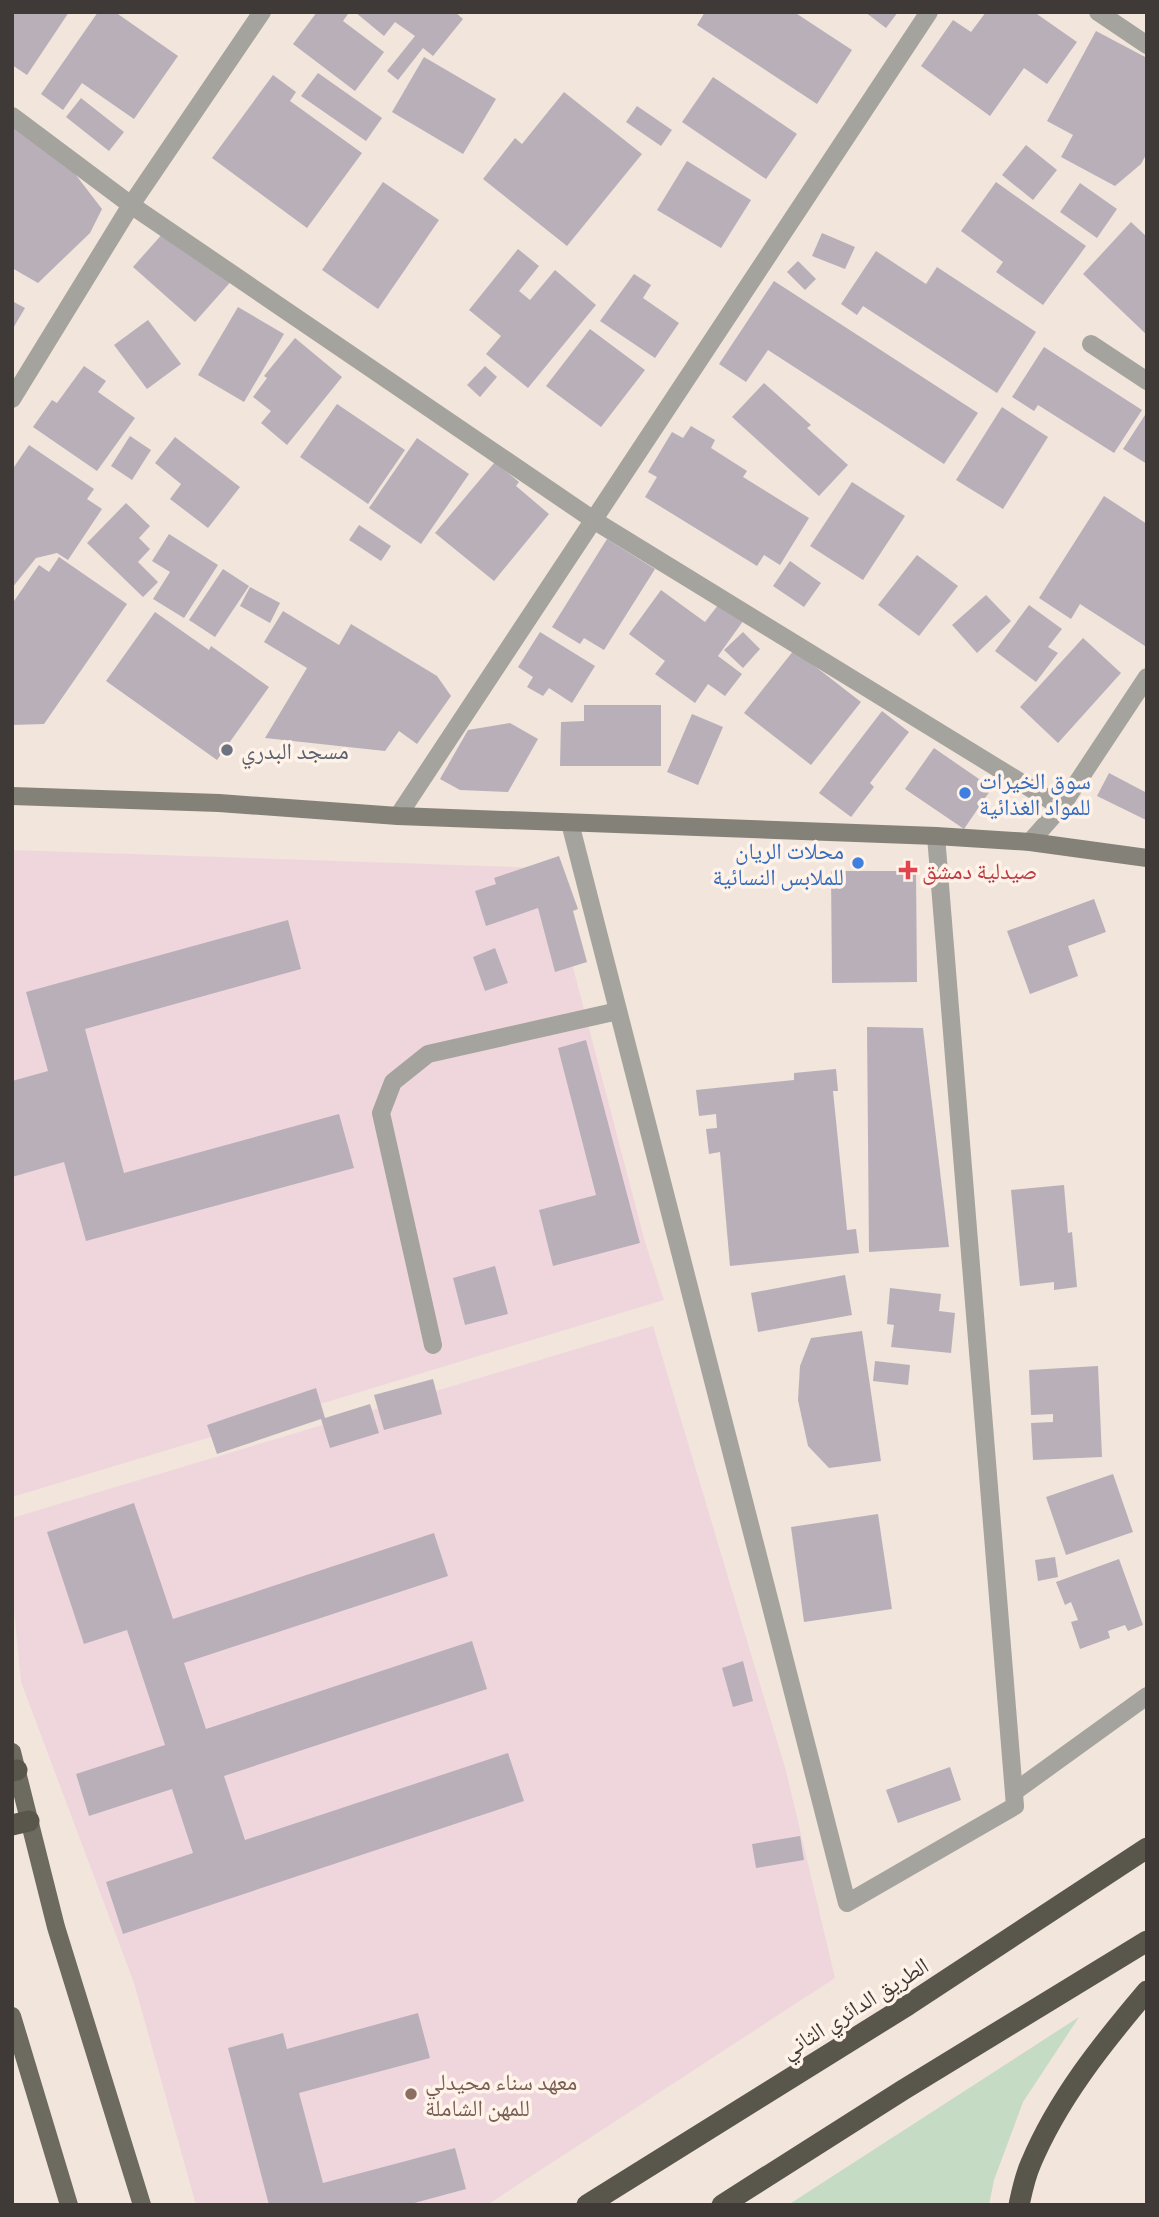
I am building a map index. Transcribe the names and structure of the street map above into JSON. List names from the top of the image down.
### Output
{
  "streets": {
    "highway": ["الطريق الدائري الثاني"]
  },
  "places": {
    "other": [
      "مسجد البدري",
      "سوق الخيرات للمواد الغذائية",
      "محلات الريان للملابس النسائية",
      "معهد سناء محيدلي للمهن الشاملة"
    ],
    "health": ["صيدلية دمشق"]
  }
}
